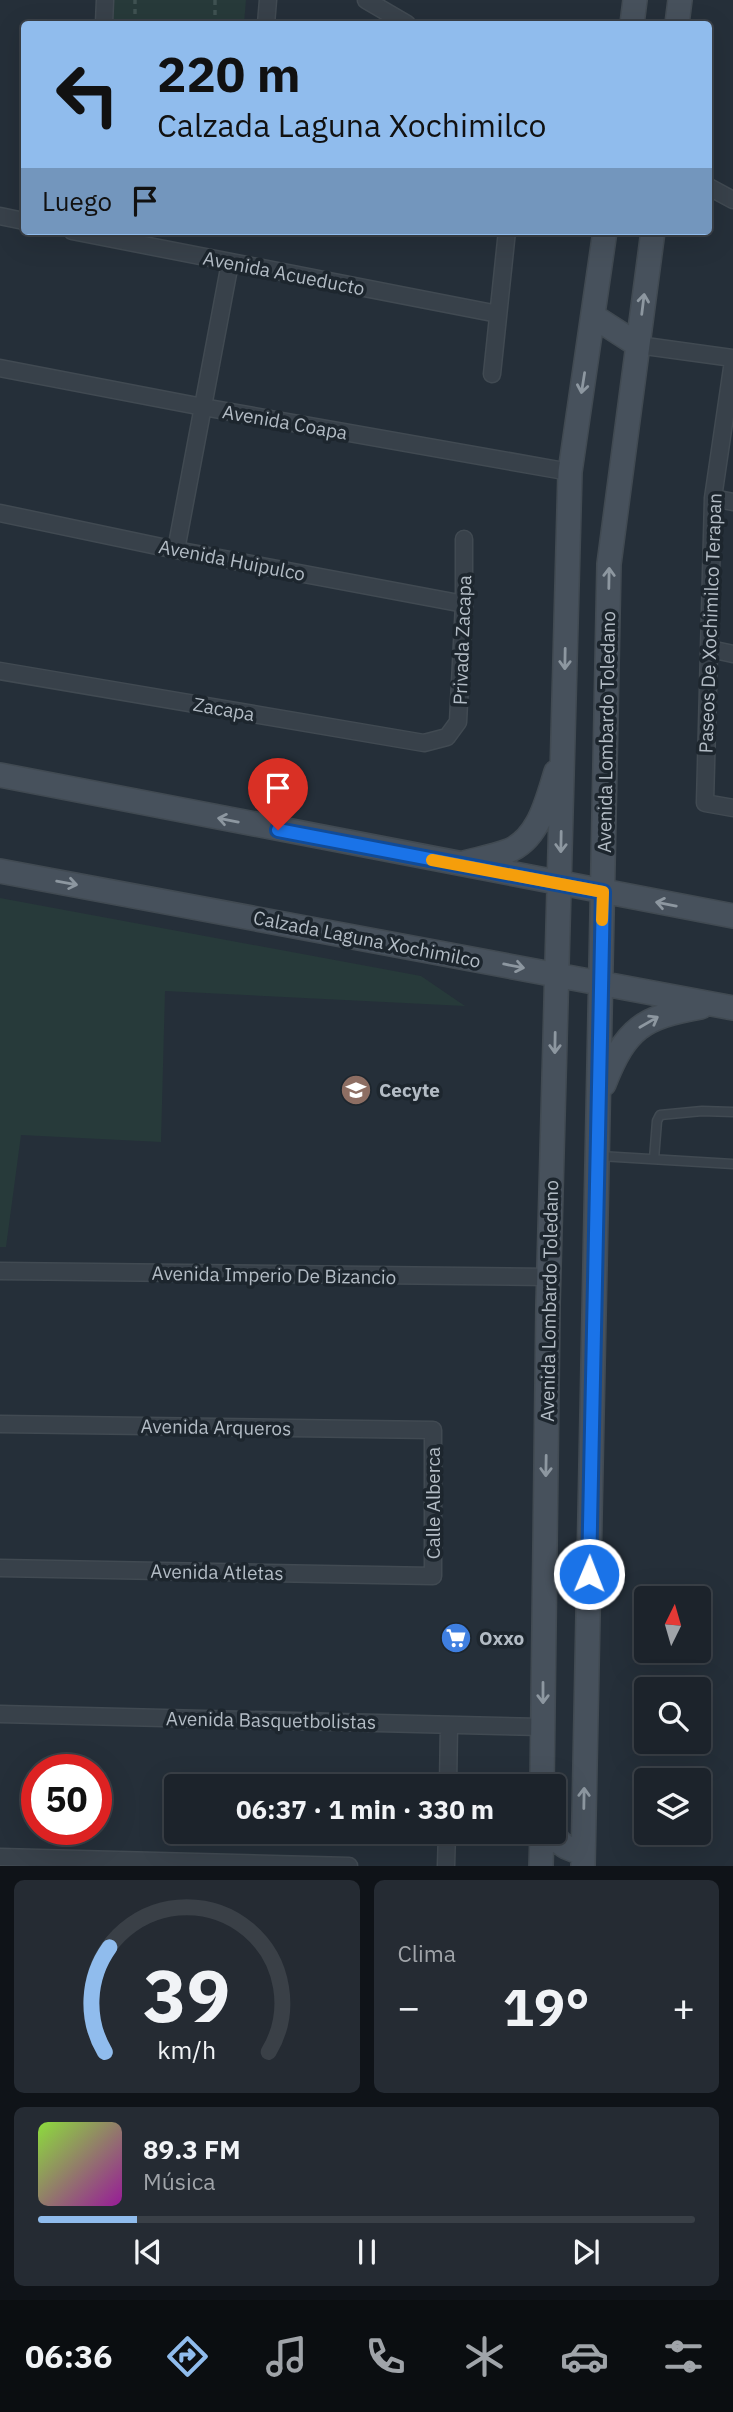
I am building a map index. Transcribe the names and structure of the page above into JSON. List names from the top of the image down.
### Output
{
  "streets": {
    "main road": ["Avenida Lombardo Toledano", "Calzada Laguna Xochimilco"],
    "street": [
      "Avenida Acueducto",
      "Avenida Coapa",
      "Avenida Huipulco",
      "Paseos De Xochimilco Terapan",
      "Privada Zacapa",
      "Zacapa",
      "Avenida Imperio De Bizancio",
      "Avenida Arqueros",
      "Calle Alberca",
      "Avenida Atletas",
      "Avenida Basquetbolistas"
    ]
  },
  "crossings": [
    ["Avenida Coapa", "Avenida Lombardo Toledano"],
    ["Avenida Huipulco", "Privada Zacapa"],
    ["Privada Zacapa", "Zacapa"],
    ["Avenida Lombardo Toledano", "Calzada Laguna Xochimilco"],
    ["Avenida Lombardo Toledano", "Avenida Imperio De Bizancio"],
    ["Avenida Lombardo Toledano", "Avenida Basquetbolistas"],
    ["Avenida Arqueros", "Calle Alberca"],
    ["Calle Alberca", "Avenida Atletas"]
  ],
  "places": {
    "school or university": ["Cecyte"],
    "supermarket": ["Oxxo"]
  },
  "north": "top",
  "page": {
    "turn": ["220 m", "Calzada Laguna Xochimilco"],
    "then": "Luego",
    "limit": "50",
    "trip": "06:37 · 1 min · 330 m",
    "tile": "Clima",
    "heat": ["−", "19°", "+"],
    "song": ["89.3 FM", "Música"],
    "tabs": "06:36",
    "gauge": ["39", "km/h"]
  }
}
